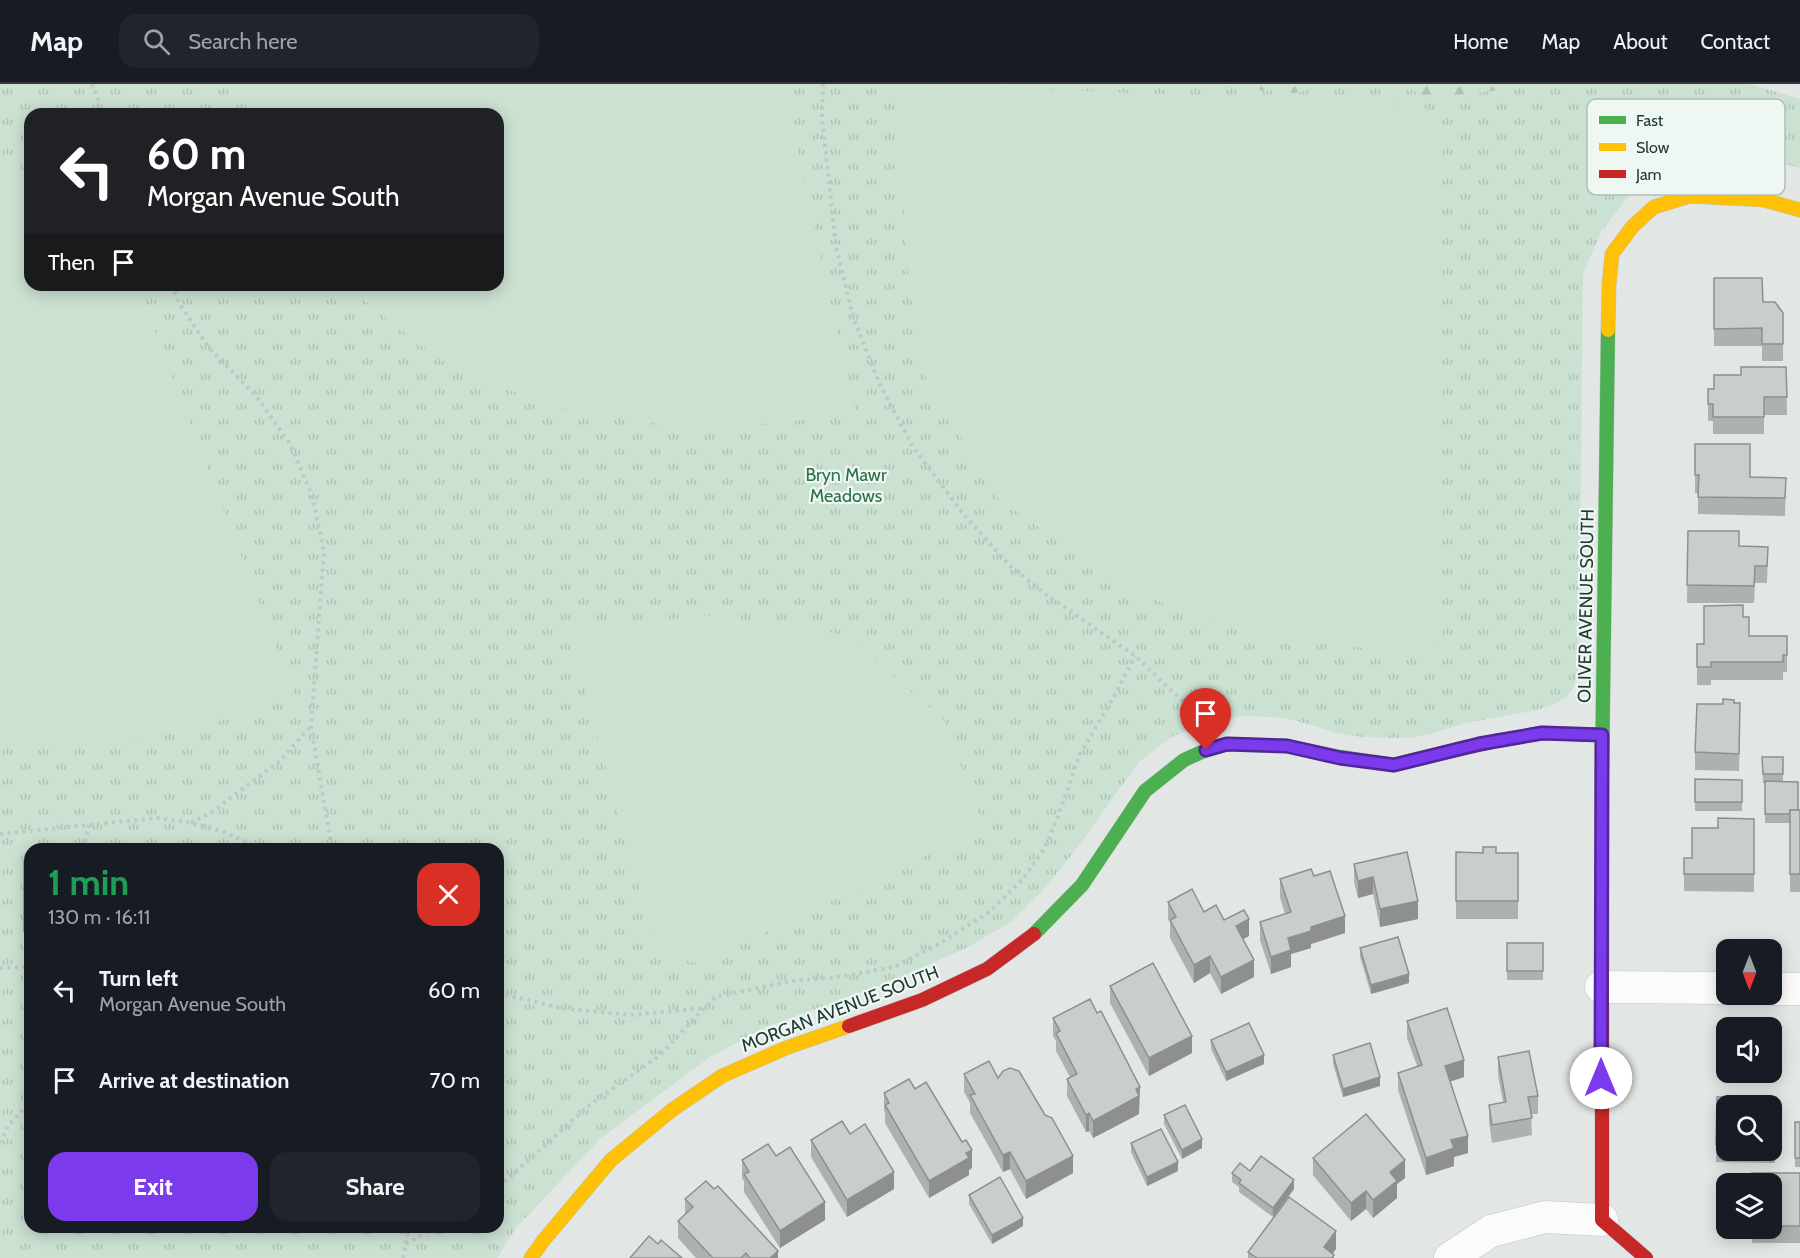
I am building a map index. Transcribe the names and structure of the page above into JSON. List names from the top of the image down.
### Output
{
  "streets": {
    "street": ["OLIVER AVENUE SOUTH", "MORGAN AVENUE SOUTH"]
  },
  "crossings": [
    ["OLIVER AVENUE SOUTH", "MORGAN AVENUE SOUTH"]
  ],
  "parks": ["Bryn Mawr Meadows"],
  "legend": ["Fast", "Slow", "Jam"],
  "north": "bottom",
  "page": {
    "header": "Map",
    "search": "Search here",
    "nav": [
      "Home",
      "Map",
      "About",
      "Contact"
    ],
    "turn": ["60 m", "Morgan Avenue South"],
    "then": "Then",
    "heading": ["1 min", "130 m · 16:11"],
    "list": [
      {
        "name": "Turn left",
        "note": "Morgan Avenue South",
        "value": "60 m"
      },
      {
        "name": "Arrive at destination",
        "value": "70 m"
      }
    ],
    "buttons": ["Exit", "Share"]
  }
}
